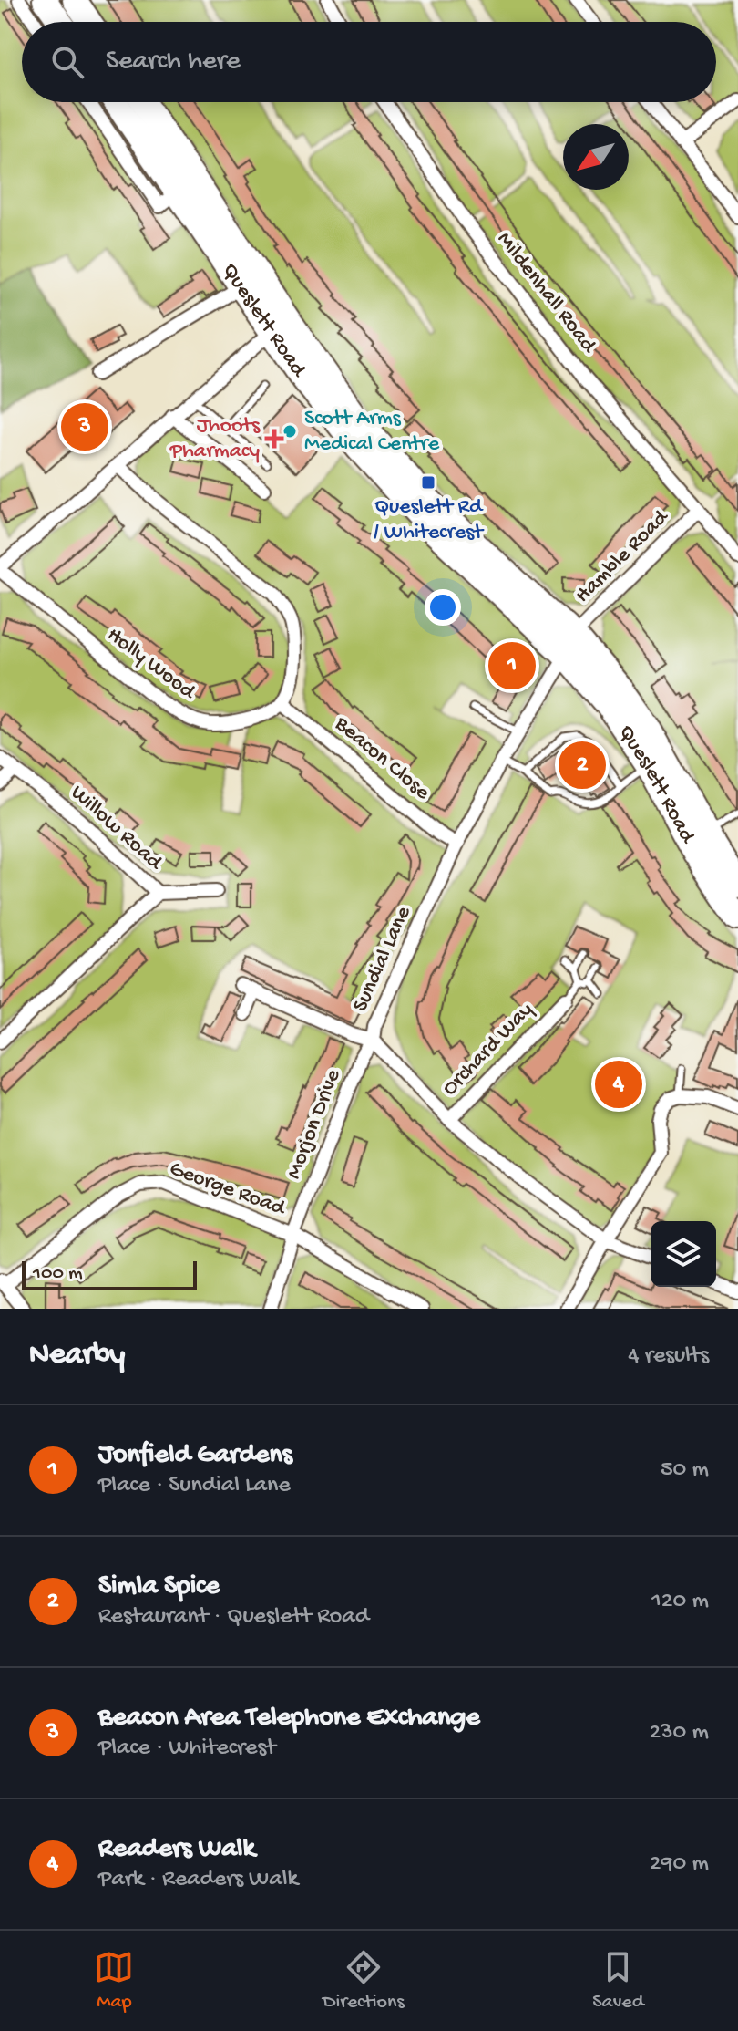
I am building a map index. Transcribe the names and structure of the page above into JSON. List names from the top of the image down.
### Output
{
  "streets": {
    "highway": ["Queslett Road"],
    "street": [
      "Mildenhall Road",
      "Hamble Road",
      "Holly Wood",
      "Beacon Close",
      "Willow Road",
      "Sundial Lane",
      "Orchard Way",
      "Morjon Drive",
      "George Road"
    ]
  },
  "crossings": [
    ["Mildenhall Road", "Hamble Road"],
    ["Queslett Road", "Hamble Road"],
    ["Queslett Road", "Sundial Lane"],
    ["Hamble Road", "Sundial Lane"],
    ["Holly Wood", "Beacon Close"],
    ["Beacon Close", "Sundial Lane"],
    ["Sundial Lane", "Orchard Way"],
    ["Sundial Lane", "Morjon Drive"],
    ["Morjon Drive", "George Road"]
  ],
  "places": {
    "other": ["Scott Arms Medical Centre"],
    "health": ["Jhoots Pharmacy"],
    "transit": ["Queslett Rd / Whitecrest"]
  },
  "scale_bar": "100 m",
  "north": "bottom left",
  "page": {
    "search": "Search here",
    "pins": [
      "3",
      "1",
      "2",
      "4"
    ],
    "scale": "100 m",
    "heading": ["Nearby", "4 results"],
    "list": [
      {
        "mark": "1",
        "name": "Jonfield Gardens",
        "note": "Place · Sundial Lane",
        "value": "50 m"
      },
      {
        "mark": "2",
        "name": "Simla Spice",
        "note": "Restaurant · Queslett Road",
        "value": "120 m"
      },
      {
        "mark": "3",
        "name": "Beacon Area Telephone Exchange",
        "note": "Place · Whitecrest",
        "value": "230 m"
      },
      {
        "mark": "4",
        "name": "Readers Walk",
        "note": "Park · Readers Walk",
        "value": "290 m"
      }
    ],
    "nav": ["Map", "Directions", "Saved"]
  }
}
